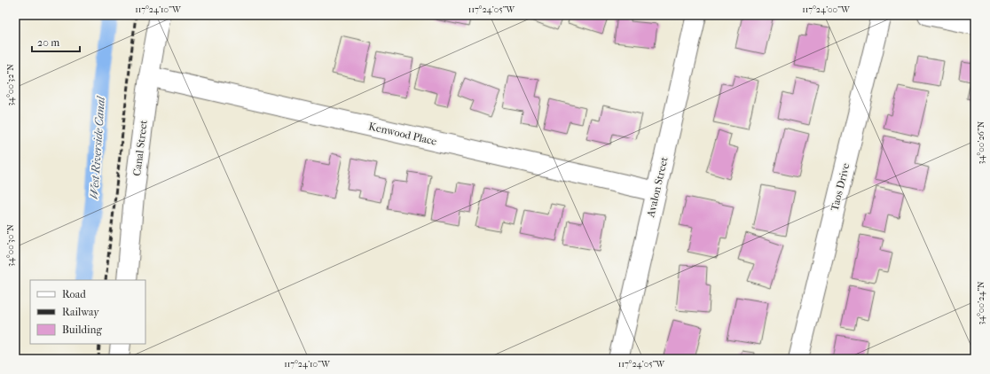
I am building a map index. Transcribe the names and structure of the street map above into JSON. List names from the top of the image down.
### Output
{
  "streets": {
    "street": [
      "Kenwood Place",
      "Canal Street",
      "Avalon Street",
      "Taos Drive"
    ]
  },
  "crossings": [
    ["Kenwood Place", "Canal Street"],
    ["Kenwood Place", "Avalon Street"]
  ],
  "water": ["West Riverside Canal"],
  "legend": ["Road", "Railway", "Building"],
  "scale_bar": "20 m",
  "coordinates": [
    "117°24'10\"W",
    "117°24'05\"W",
    "117°24'00\"W",
    "34°00'32\"N",
    "34°00'26\"N",
    "34°00'30\"N",
    "34°00'24\"N"
  ]
}
